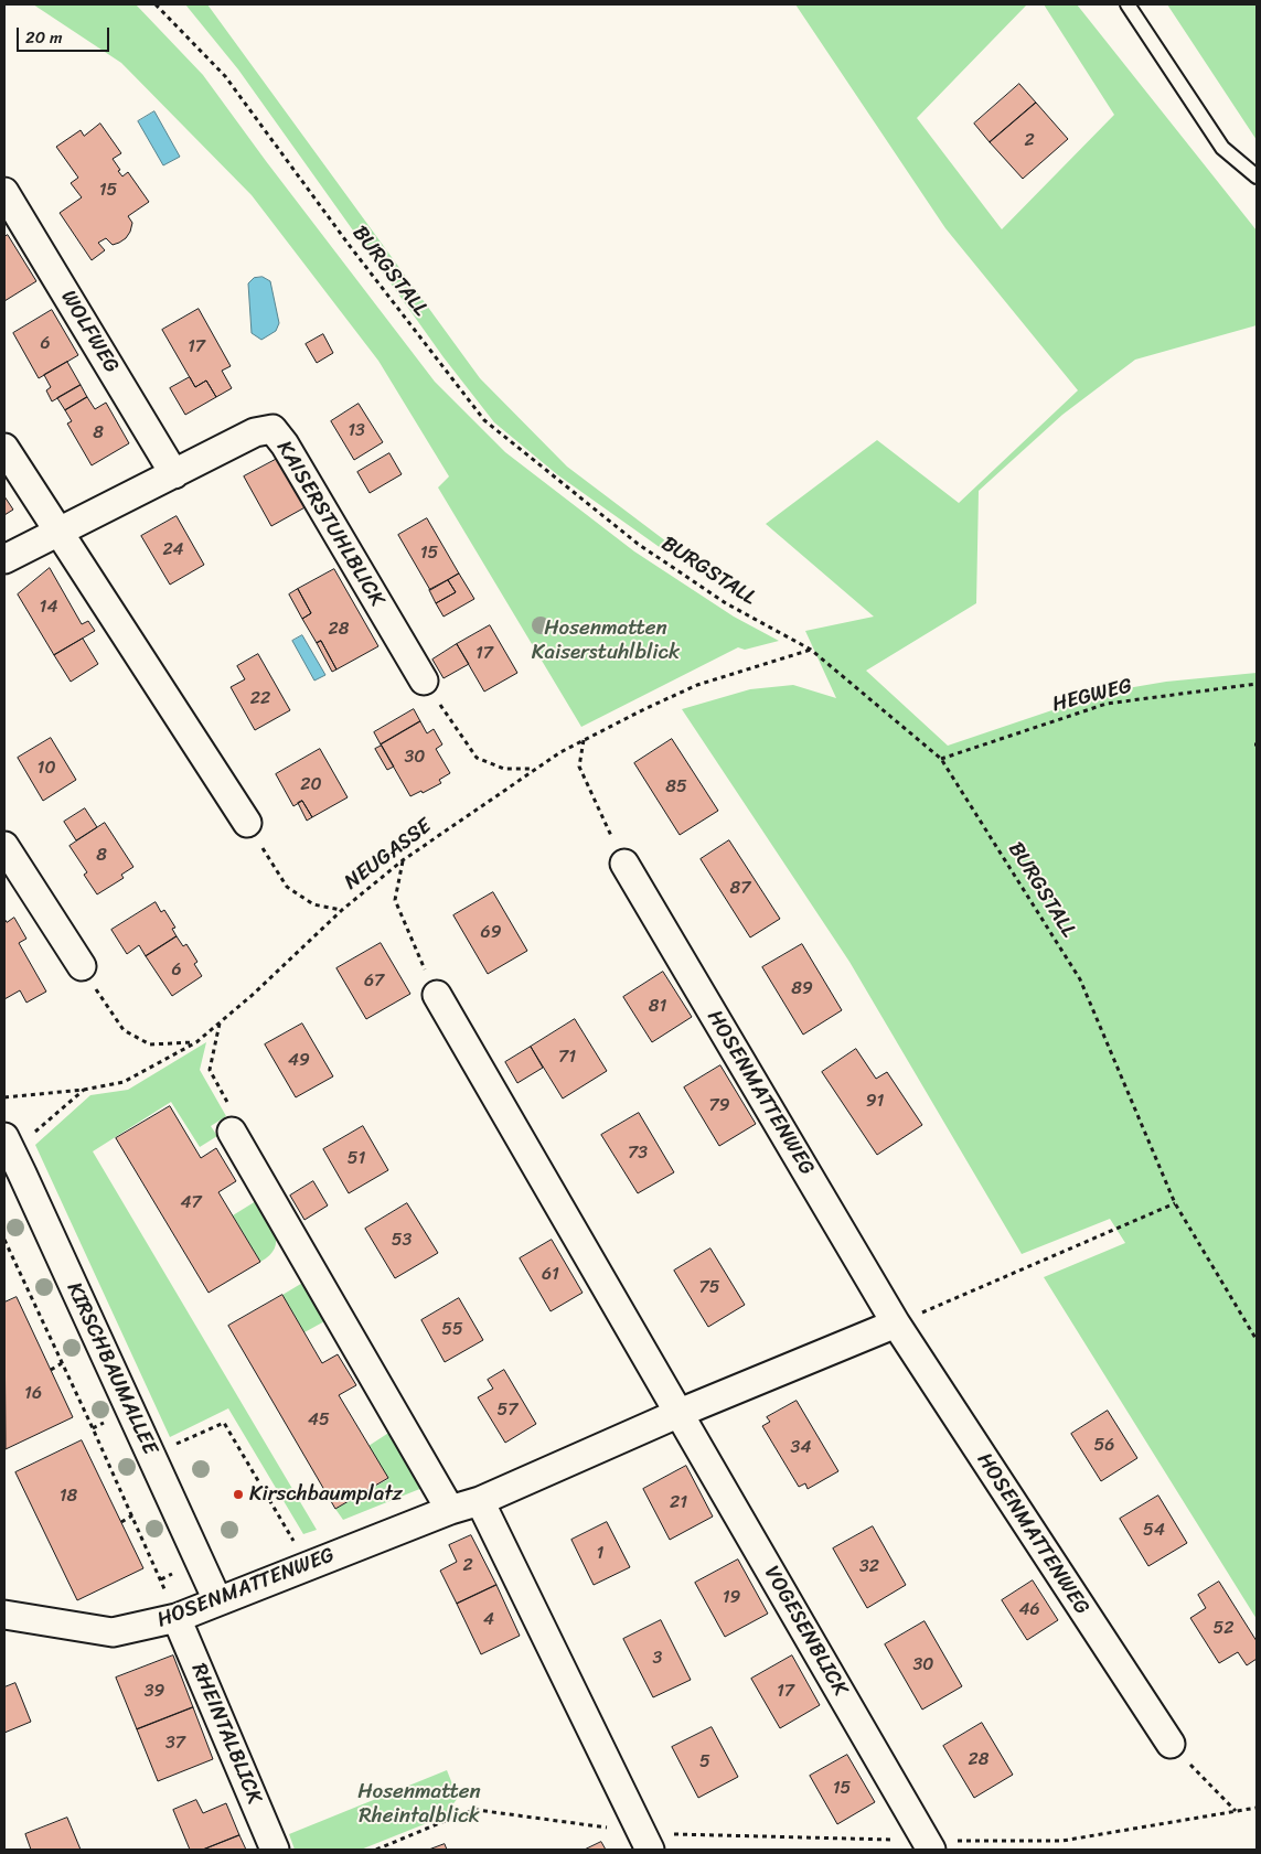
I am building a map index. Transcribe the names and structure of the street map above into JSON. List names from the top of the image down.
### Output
{
  "streets": {
    "street": [
      "WOLFWEG",
      "KAISERSTUHLBLICK",
      "HOSENMATTENWEG",
      "KIRSCHBAUMALLEE",
      "VOGESENBLICK",
      "RHEINTALBLICK"
    ],
    "path": ["BURGSTALL", "HEGWEG", "NEUGASSE"]
  },
  "crossings": [
    ["BURGSTALL", "HEGWEG"],
    ["BURGSTALL", "NEUGASSE"],
    ["WOLFWEG", "KAISERSTUHLBLICK"],
    ["HOSENMATTENWEG", "KIRSCHBAUMALLEE"],
    ["HOSENMATTENWEG", "VOGESENBLICK"],
    ["HOSENMATTENWEG", "RHEINTALBLICK"]
  ],
  "parks": ["Hosenmatten Kaiserstuhlblick", "Hosenmatten Rheintalblick"],
  "places": ["Kirschbaumplatz"],
  "house_numbers": [
    "2",
    "15",
    "6",
    "17",
    "13",
    "8",
    "24",
    "15",
    "14",
    "28",
    "17",
    "22",
    "30",
    "10",
    "20",
    "85",
    "8",
    "87",
    "69",
    "6",
    "67",
    "89",
    "81",
    "71",
    "49",
    "91",
    "79",
    "73",
    "51",
    "47",
    "53",
    "61",
    "75",
    "55",
    "16",
    "57",
    "45",
    "56",
    "34",
    "18",
    "21",
    "54",
    "1",
    "2",
    "32",
    "19",
    "46",
    "4",
    "52",
    "3",
    "30",
    "39",
    "17",
    "37",
    "28",
    "5",
    "15"
  ],
  "scale_bar": "20 m"
}
